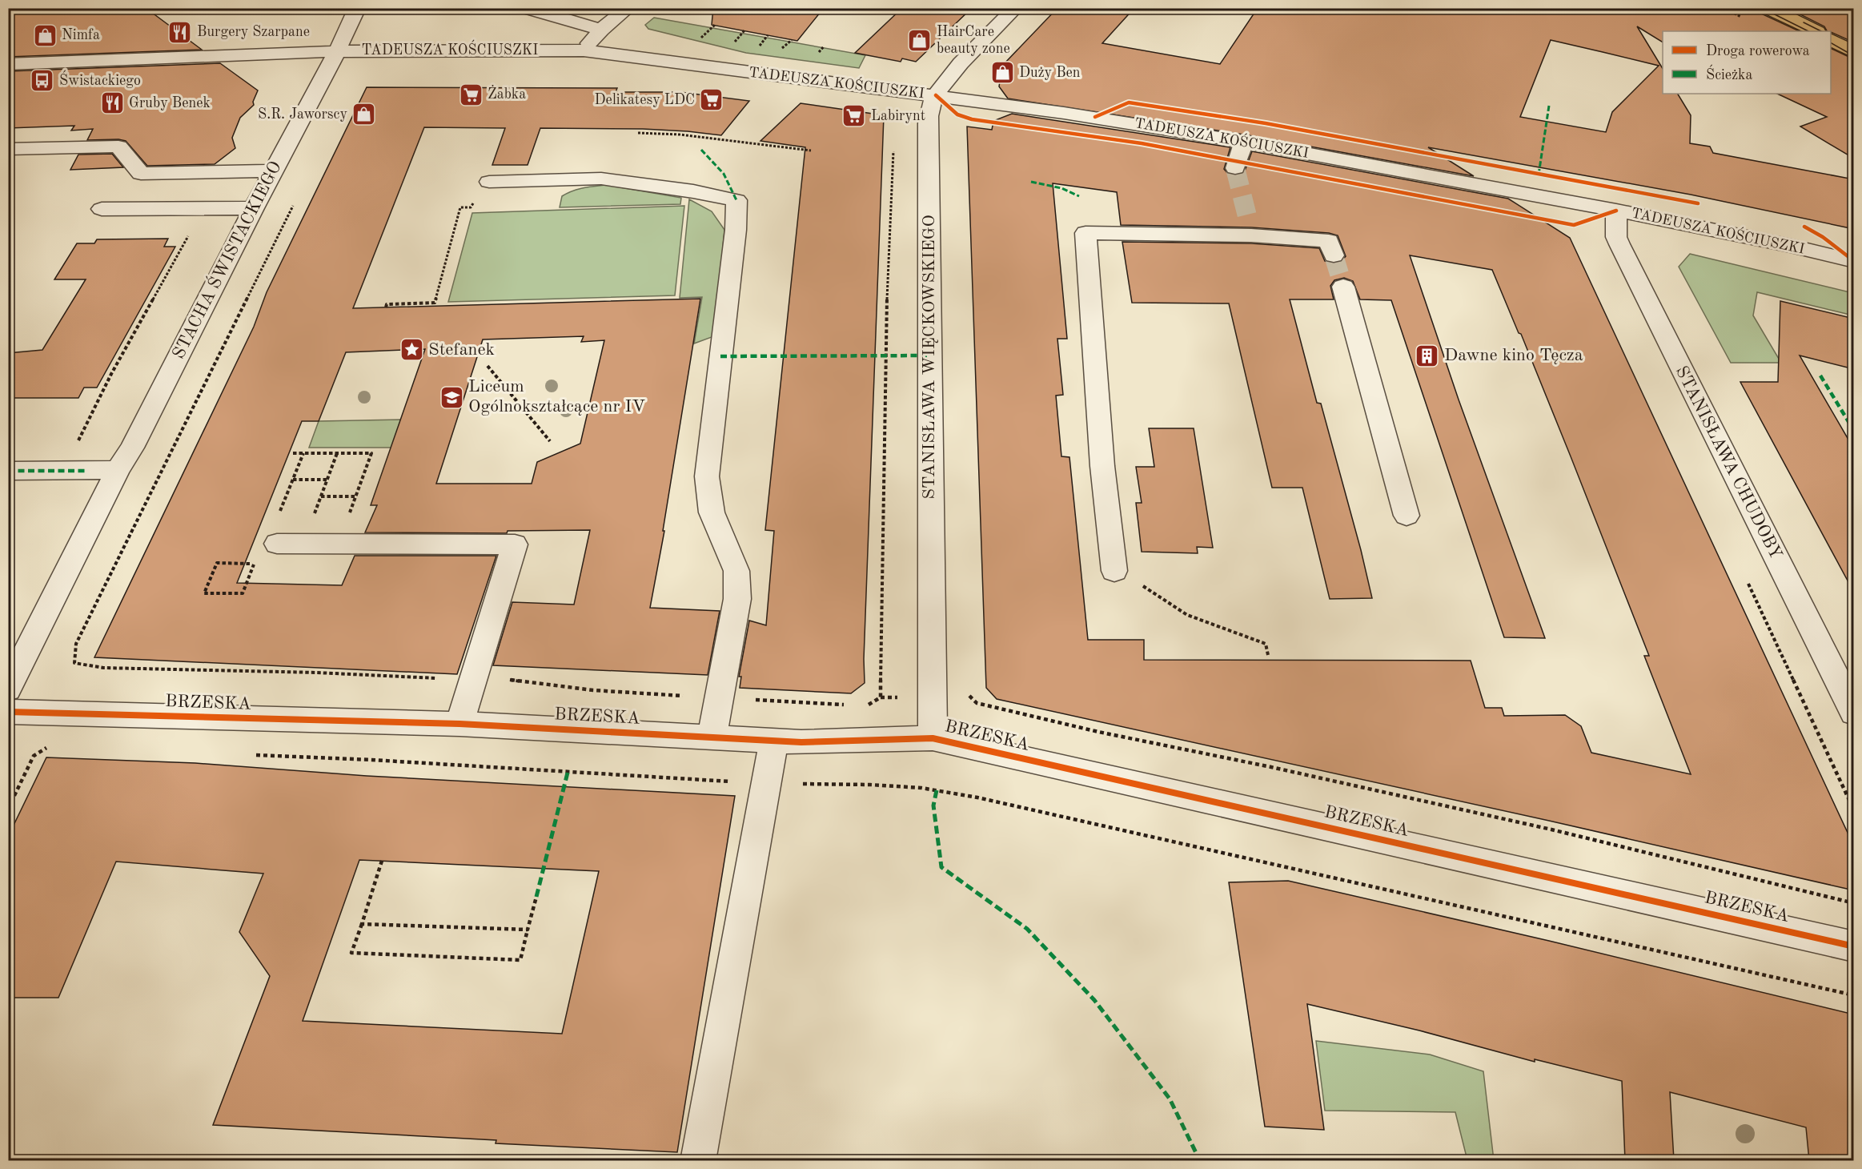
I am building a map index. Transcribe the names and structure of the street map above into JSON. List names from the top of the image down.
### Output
{
  "streets": {
    "street": [
      "TADEUSZA KOŚCIUSZKI",
      "STACHA ŚWISTACKIEGO",
      "STANISŁAWA WIĘCKOWSKIEGO",
      "STANISŁAWA CHUDOBY",
      "BRZESKA"
    ]
  },
  "crossings": [
    ["TADEUSZA KOŚCIUSZKI", "STACHA ŚWISTACKIEGO"],
    ["TADEUSZA KOŚCIUSZKI", "STANISŁAWA WIĘCKOWSKIEGO"],
    ["TADEUSZA KOŚCIUSZKI", "STANISŁAWA CHUDOBY"],
    ["STANISŁAWA WIĘCKOWSKIEGO", "BRZESKA"]
  ],
  "places": {
    "restaurant": ["Burgery Szarpane", "Gruby Benek"],
    "shop": [
      "Nimfa",
      "HairCare beauty zone",
      "Duży Ben",
      "S.R. Jaworscy"
    ],
    "bus stop": ["Świstackiego"],
    "supermarket": ["Żabka", "Delikatesy LDC", "Labirynt"],
    "place": ["Stefanek"],
    "building": ["Dawne kino Tęcza"],
    "school or university": ["Liceum Ogólnokształcące nr IV"]
  },
  "legend": ["Droga rowerowa", "Ścieżka"]
}
